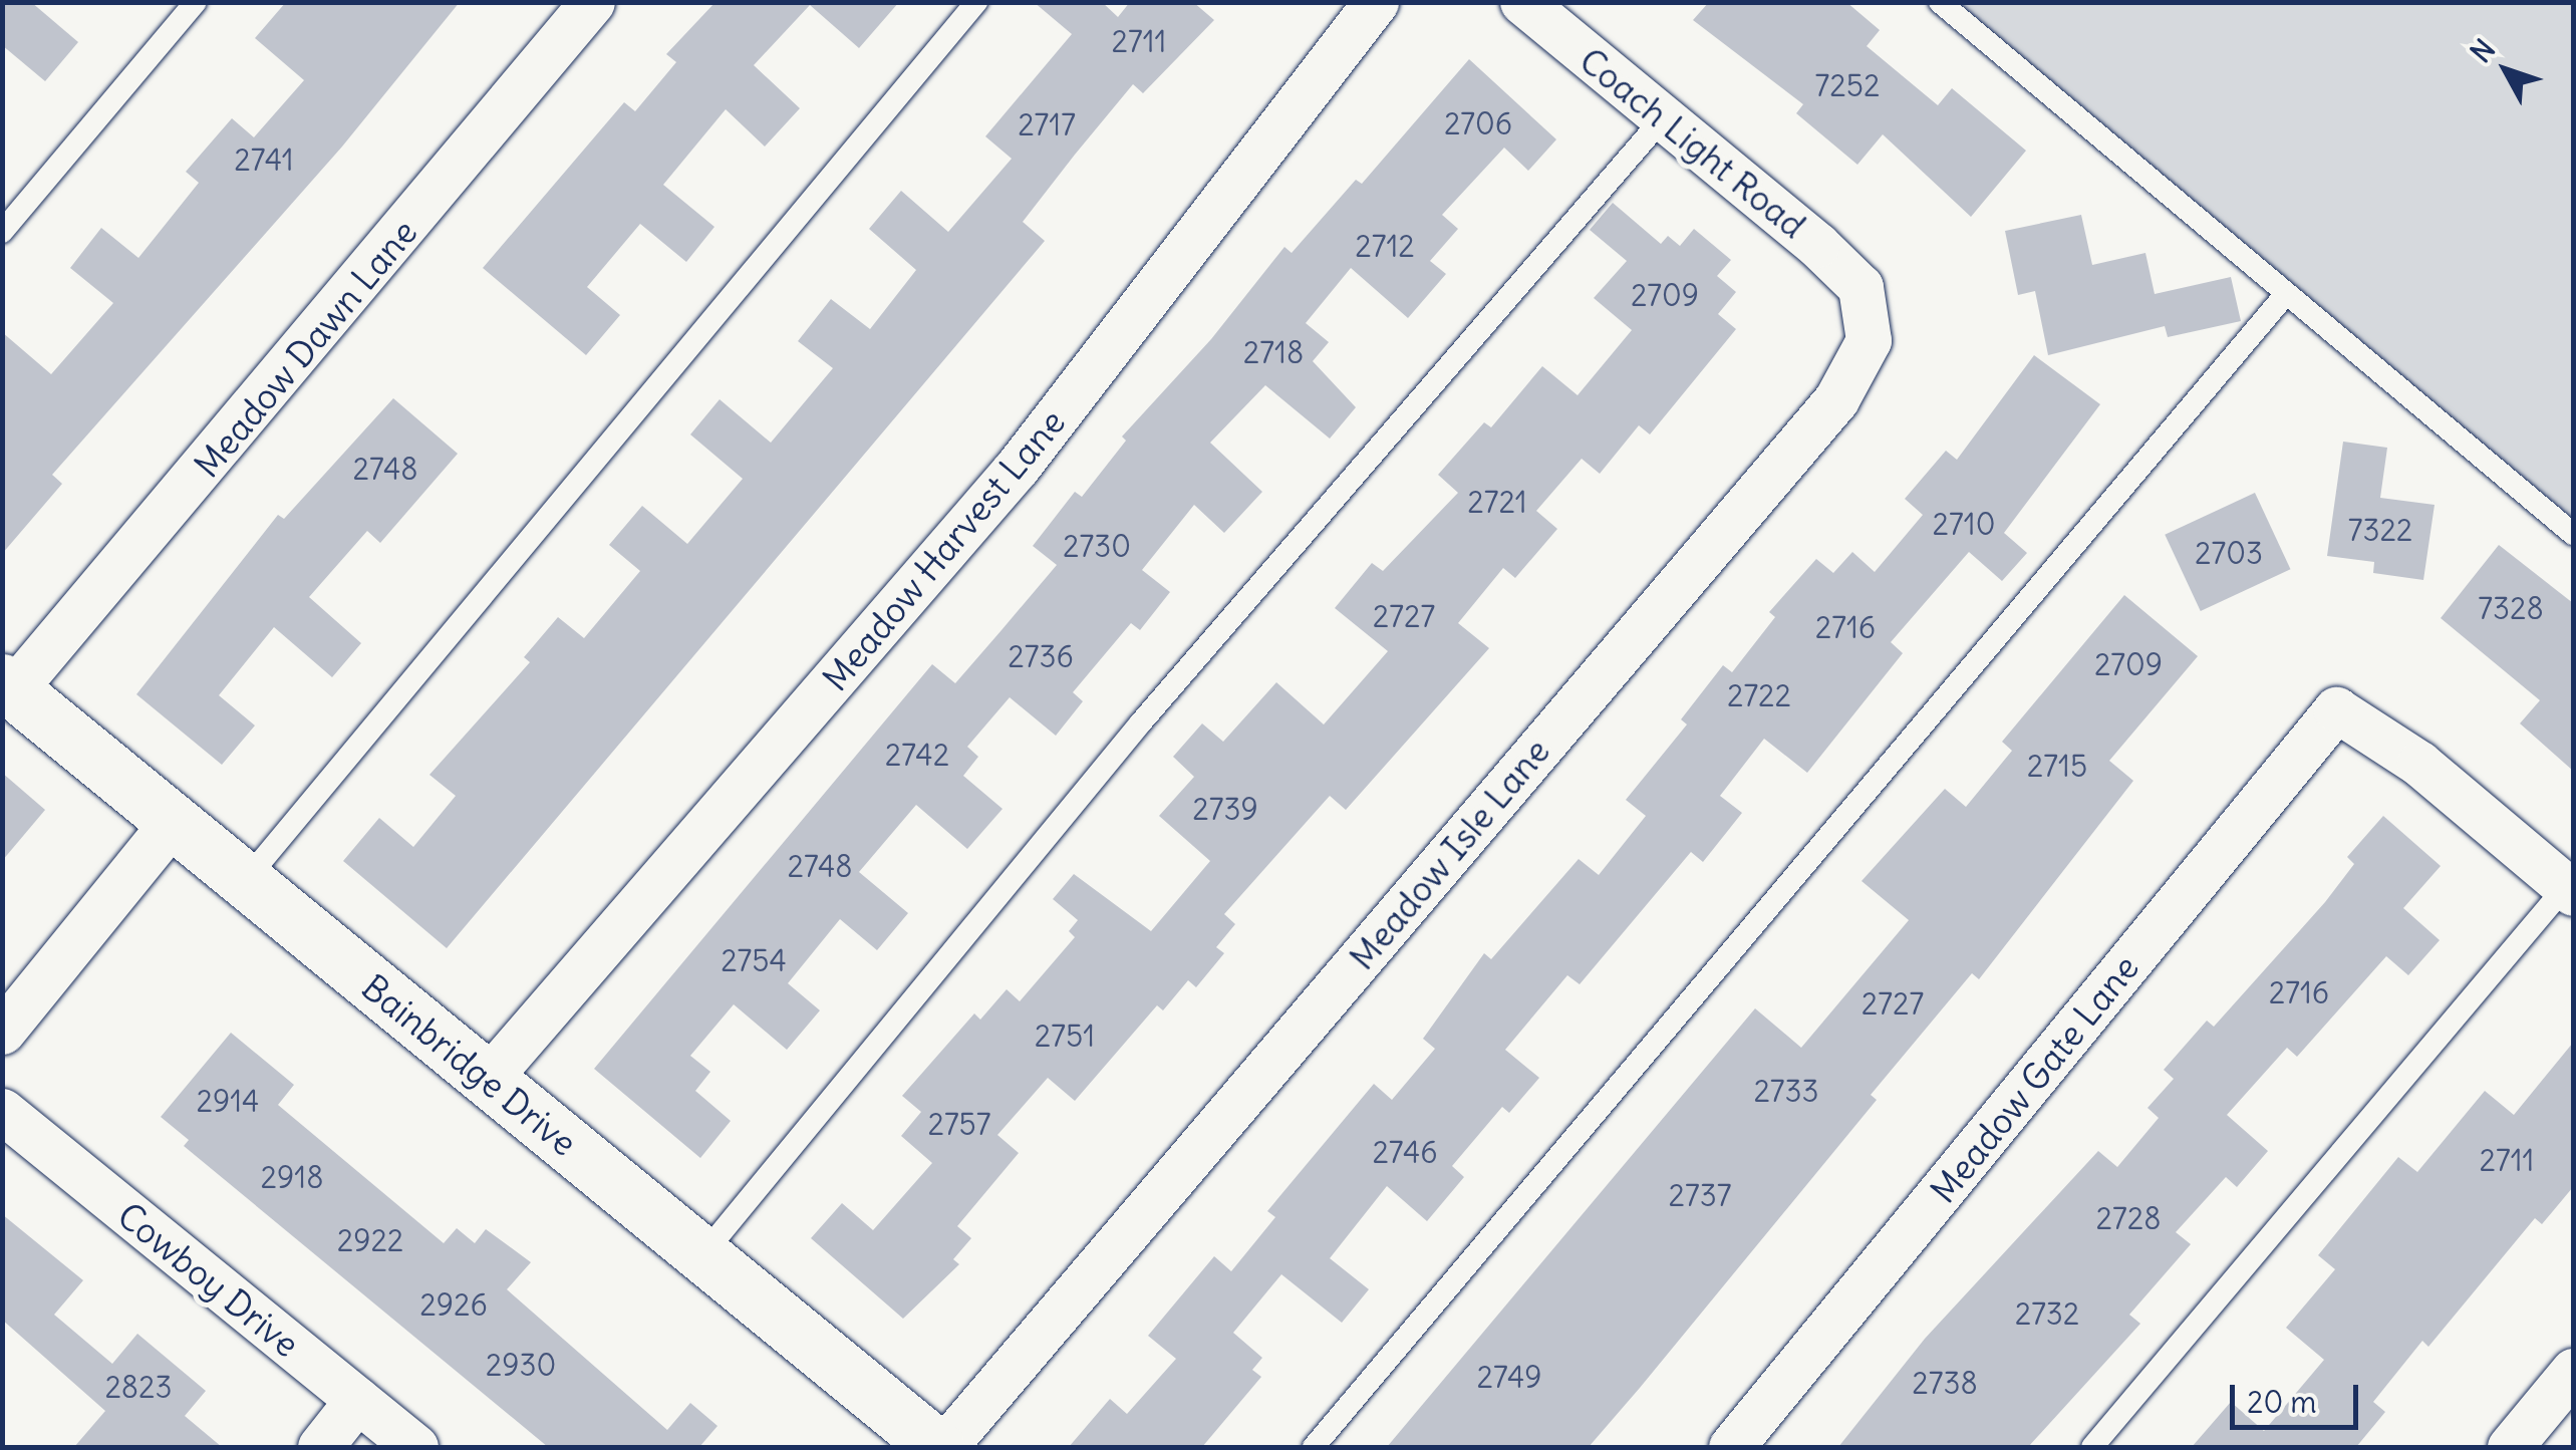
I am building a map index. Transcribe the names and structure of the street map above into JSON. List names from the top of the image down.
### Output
{
  "streets": {
    "street": [
      "Coach Light Road",
      "Meadow Dawn Lane",
      "Meadow Harvest Lane",
      "Meadow Isle Lane",
      "Bainbridge Drive",
      "Meadow Gate Lane",
      "Cowboy Drive"
    ]
  },
  "crossings": [
    ["Coach Light Road", "Meadow Isle Lane"],
    ["Meadow Dawn Lane", "Bainbridge Drive"],
    ["Meadow Harvest Lane", "Bainbridge Drive"],
    ["Meadow Isle Lane", "Bainbridge Drive"]
  ],
  "house_numbers": [
    "2711",
    "7252",
    "2706",
    "2717",
    "2741",
    "2712",
    "2709",
    "2718",
    "2748",
    "2721",
    "2710",
    "7322",
    "2730",
    "2703",
    "7328",
    "2727",
    "2716",
    "2736",
    "2709",
    "2722",
    "2742",
    "2715",
    "2739",
    "2748",
    "2754",
    "2716",
    "2727",
    "2751",
    "2733",
    "2914",
    "2757",
    "2746",
    "2711",
    "2918",
    "2737",
    "2728",
    "2922",
    "2926",
    "2732",
    "2930",
    "2749",
    "2738",
    "2823"
  ],
  "scale_bar": "20 m",
  "north": "top left"
}
